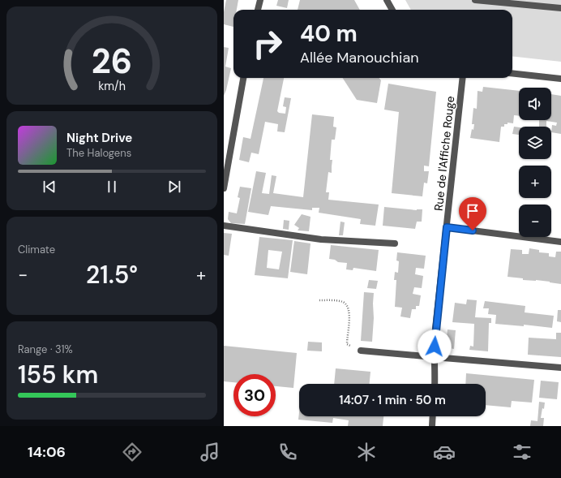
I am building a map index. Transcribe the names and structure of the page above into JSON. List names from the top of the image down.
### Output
{
  "streets": {
    "street": ["Rue de l'Affiche Rouge"]
  },
  "page": {
    "turn": ["40 m", "Allée Manouchian"],
    "map_buttons": ["+", "−"],
    "song": ["Night Drive", "The Halogens"],
    "tile": [
      "Climate",
      ["Range · 31%", "155 km"]
    ],
    "heat": ["−", "21.5°", "+"],
    "limit": "30",
    "trip": "14:07 · 1 min · 50 m",
    "tabs": "14:06",
    "gauge": ["26", "km/h"]
  }
}
